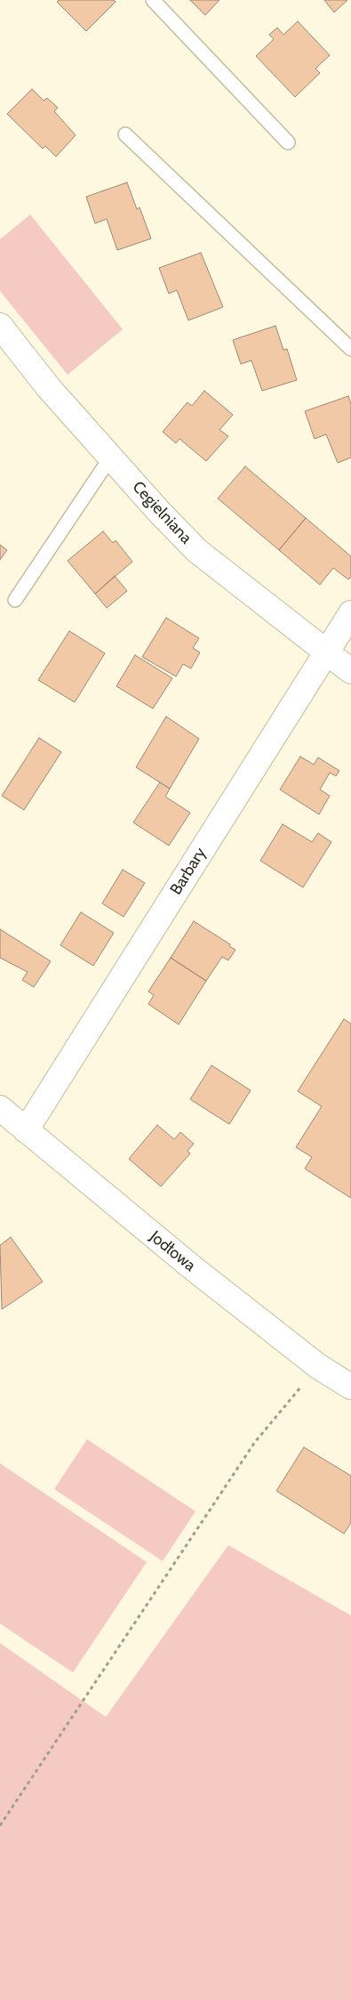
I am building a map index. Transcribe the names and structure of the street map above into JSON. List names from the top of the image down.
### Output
{
  "streets": {
    "street": ["Cegielniana", "Barbary", "Jodłowa"]
  },
  "crossings": [
    ["Cegielniana", "Barbary"],
    ["Barbary", "Jodłowa"]
  ]
}
